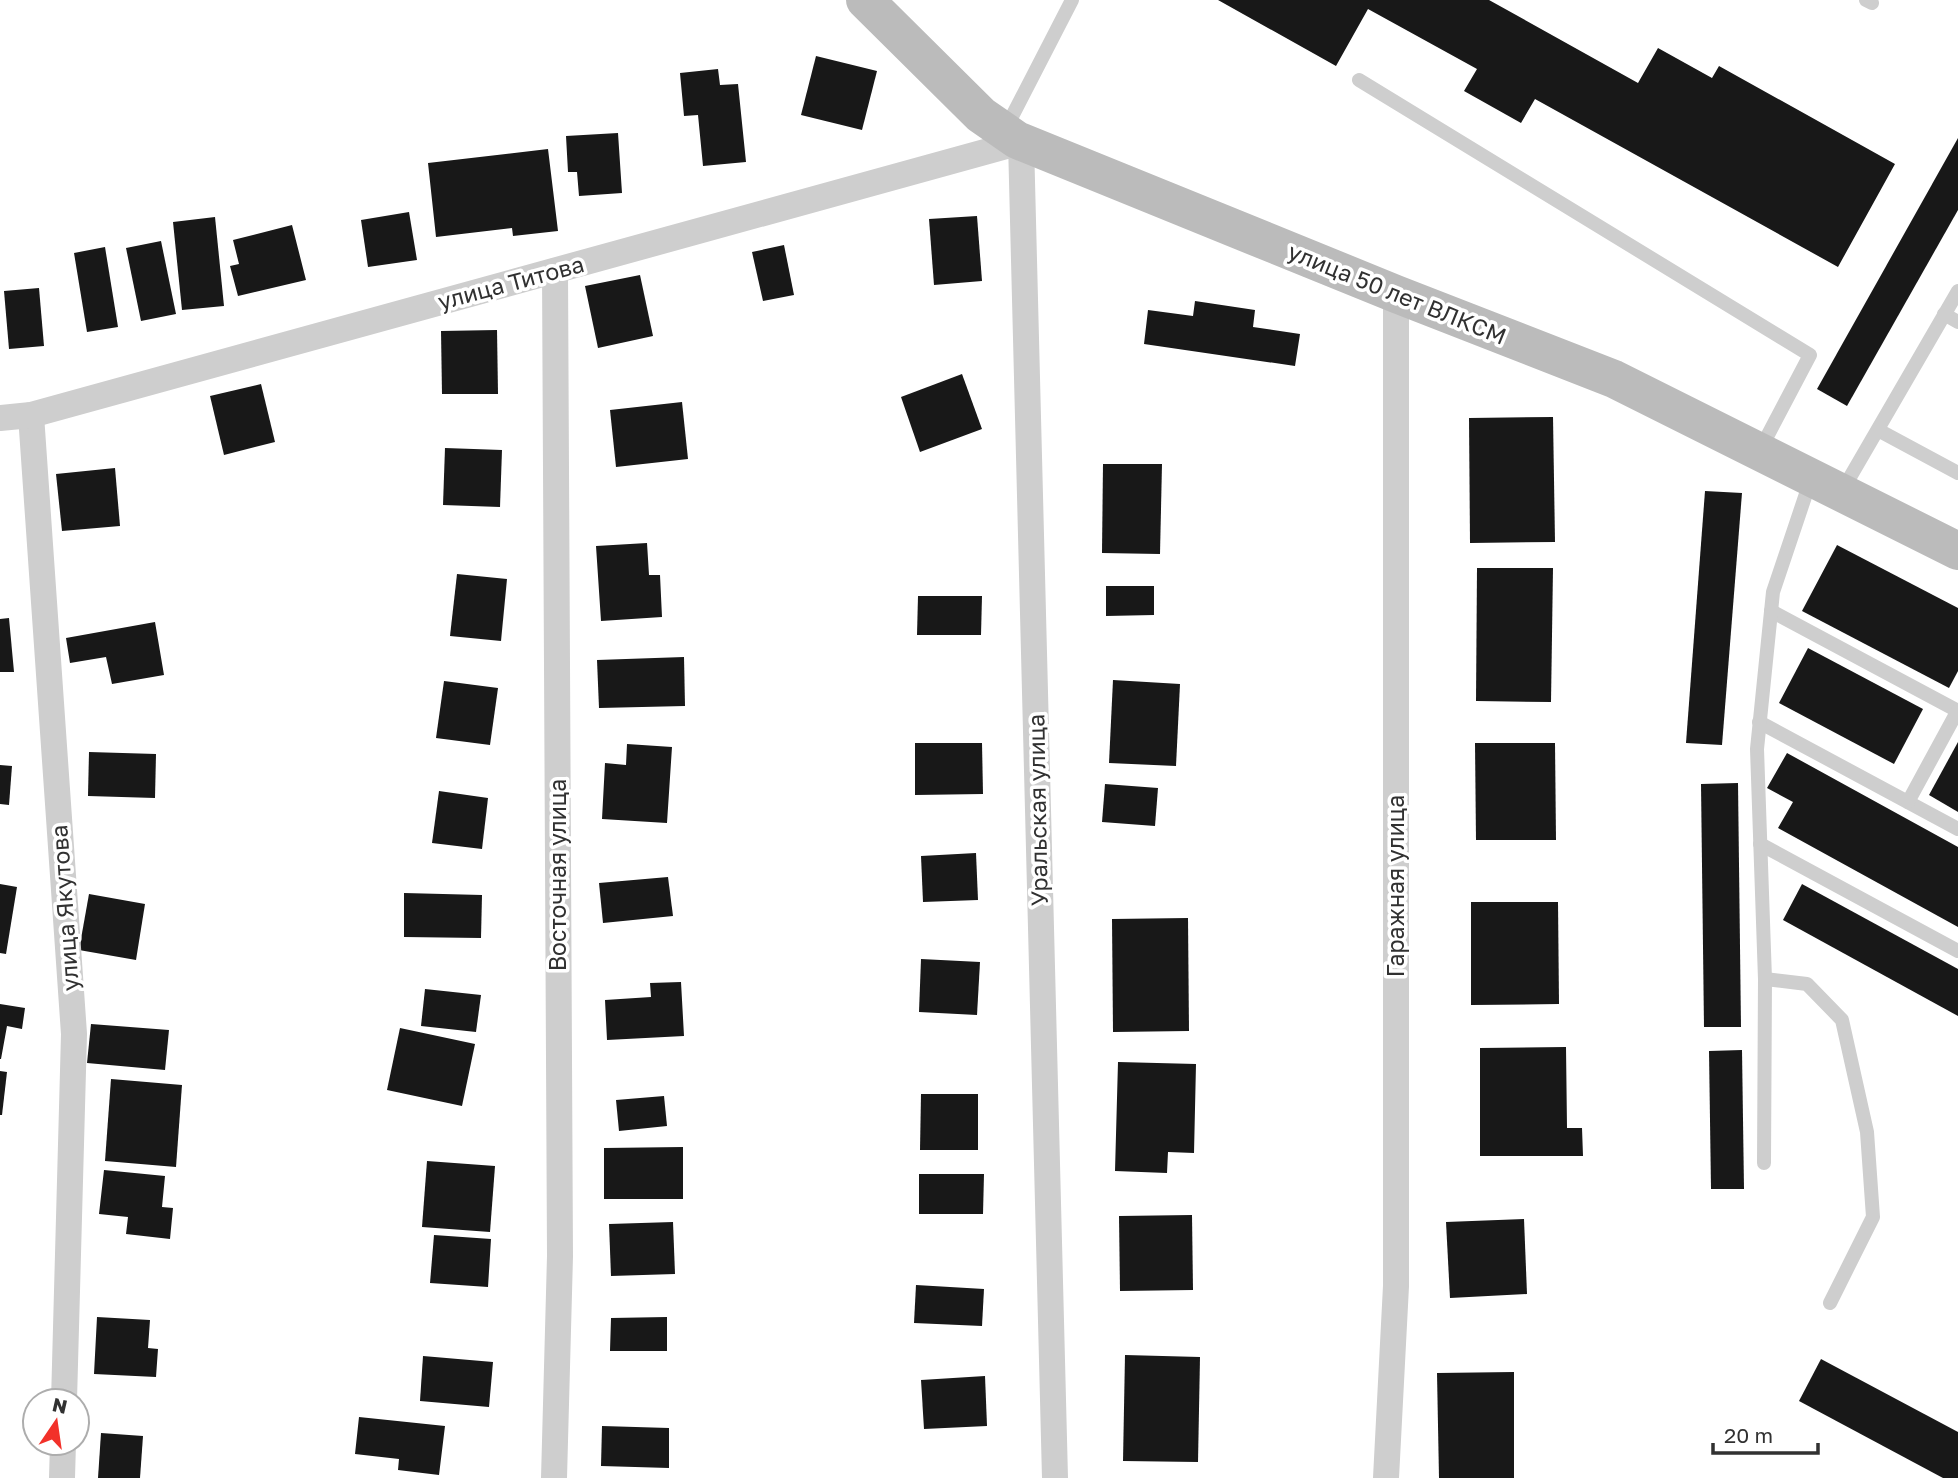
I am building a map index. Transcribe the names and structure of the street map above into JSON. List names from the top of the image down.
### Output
{
  "streets": {
    "street": [
      "улица Титова",
      "улица 50 лет ВЛКСМ",
      "Уральская улица",
      "Восточная улица",
      "Гаражная улица",
      "улица Якутова"
    ]
  },
  "crossings": [
    ["улица Титова", "улица 50 лет ВЛКСМ"],
    ["улица Титова", "Уральская улица"],
    ["улица Титова", "Восточная улица"],
    ["улица Титова", "улица Якутова"],
    ["улица 50 лет ВЛКСМ", "Уральская улица"],
    ["улица 50 лет ВЛКСМ", "Гаражная улица"]
  ],
  "scale_bar": "20 m",
  "north": "top"
}
